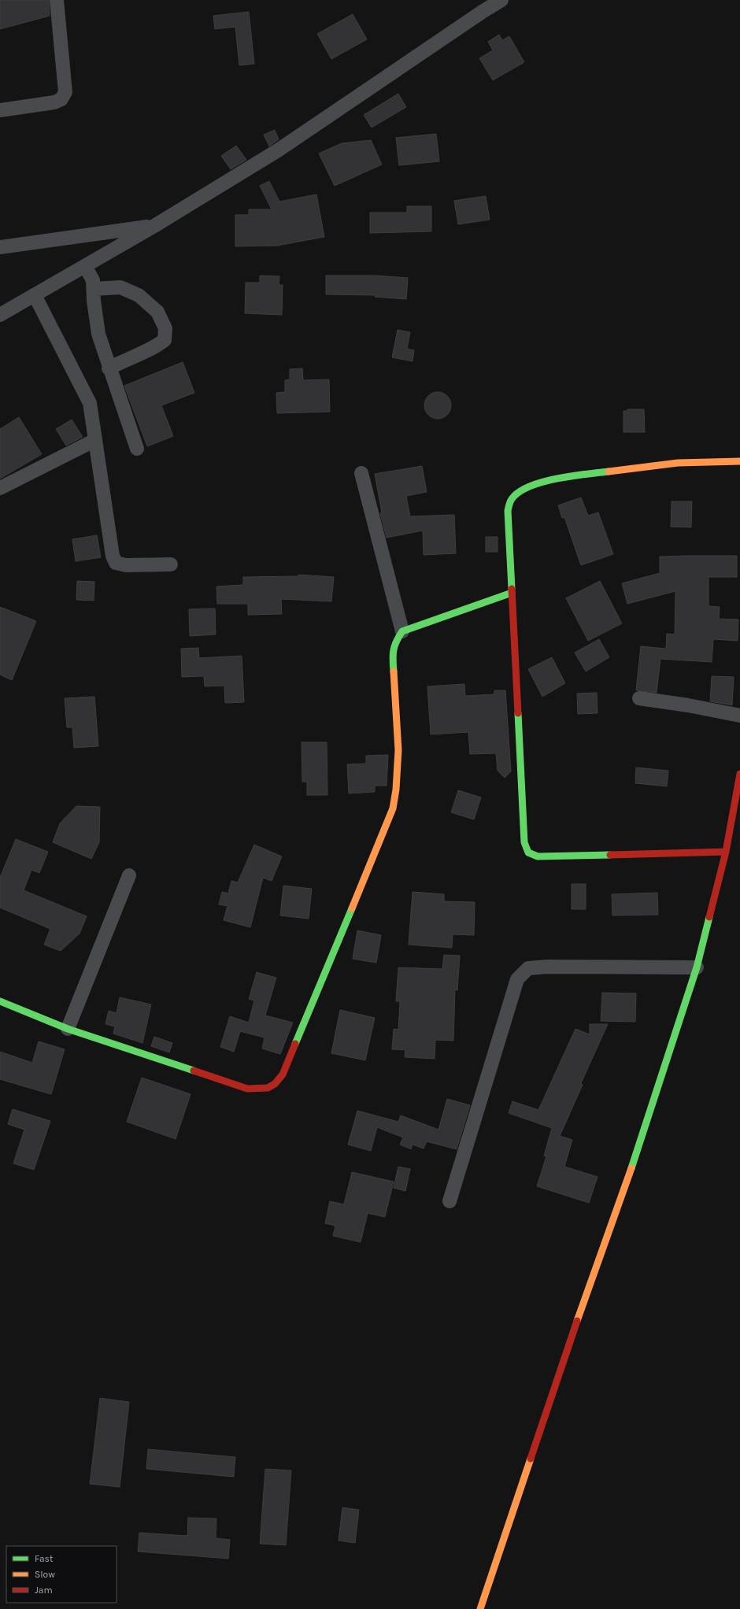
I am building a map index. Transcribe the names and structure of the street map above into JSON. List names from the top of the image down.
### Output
{
  "legend": ["Fast", "Slow", "Jam"]
}
